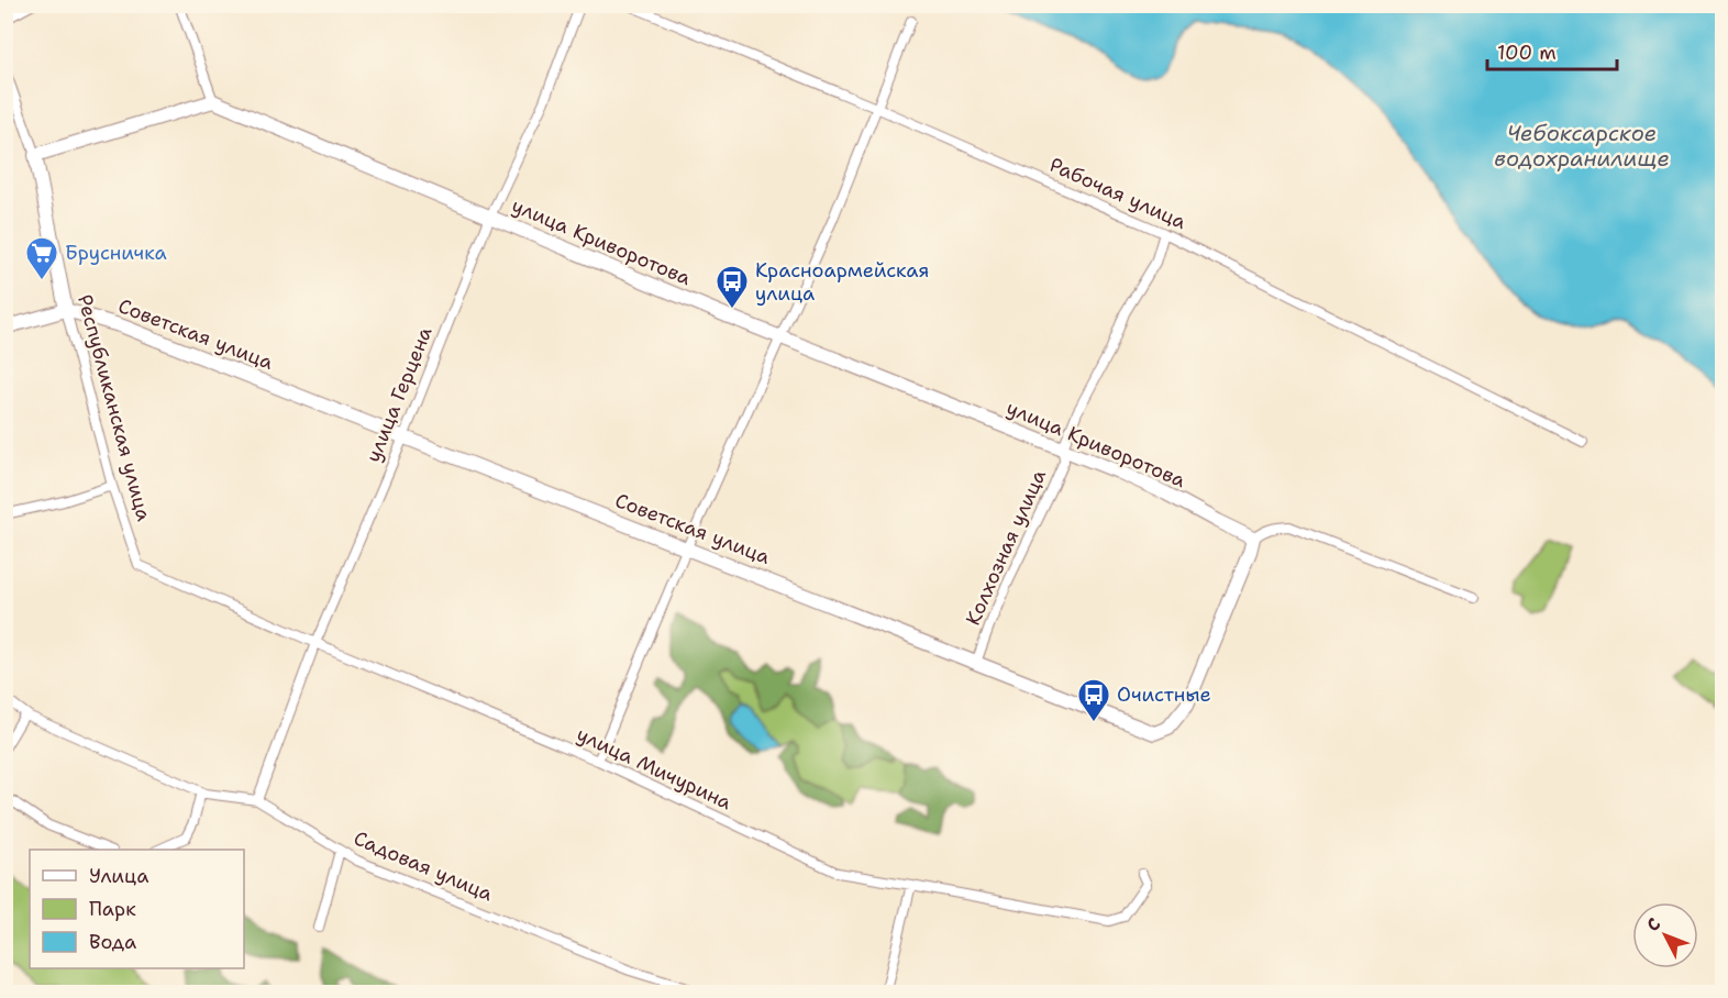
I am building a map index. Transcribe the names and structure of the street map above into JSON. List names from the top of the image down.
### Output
{
  "streets": {
    "street": [
      "Рабочая улица",
      "улица Криворотова",
      "Советская улица",
      "улица Герцена",
      "Республиканская улица",
      "Колхозная улица",
      "улица Мичурина",
      "Садовая улица"
    ]
  },
  "crossings": [
    ["Рабочая улица", "Колхозная улица"],
    ["улица Криворотова", "Советская улица"],
    ["улица Криворотова", "улица Герцена"],
    ["улица Криворотова", "Колхозная улица"],
    ["Советская улица", "улица Герцена"],
    ["Советская улица", "Республиканская улица"],
    ["Советская улица", "Колхозная улица"],
    ["улица Герцена", "улица Мичурина"],
    ["улица Герцена", "Садовая улица"],
    ["Республиканская улица", "улица Мичурина"]
  ],
  "water": ["Чебоксарское водохранилище"],
  "places": {
    "supermarket": ["Брусничка"],
    "bus stop": ["Красноармейская улица", "Очистные"]
  },
  "legend": ["Улица", "Парк", "Вода"],
  "scale_bar": "100 m",
  "north": "top left"
}
